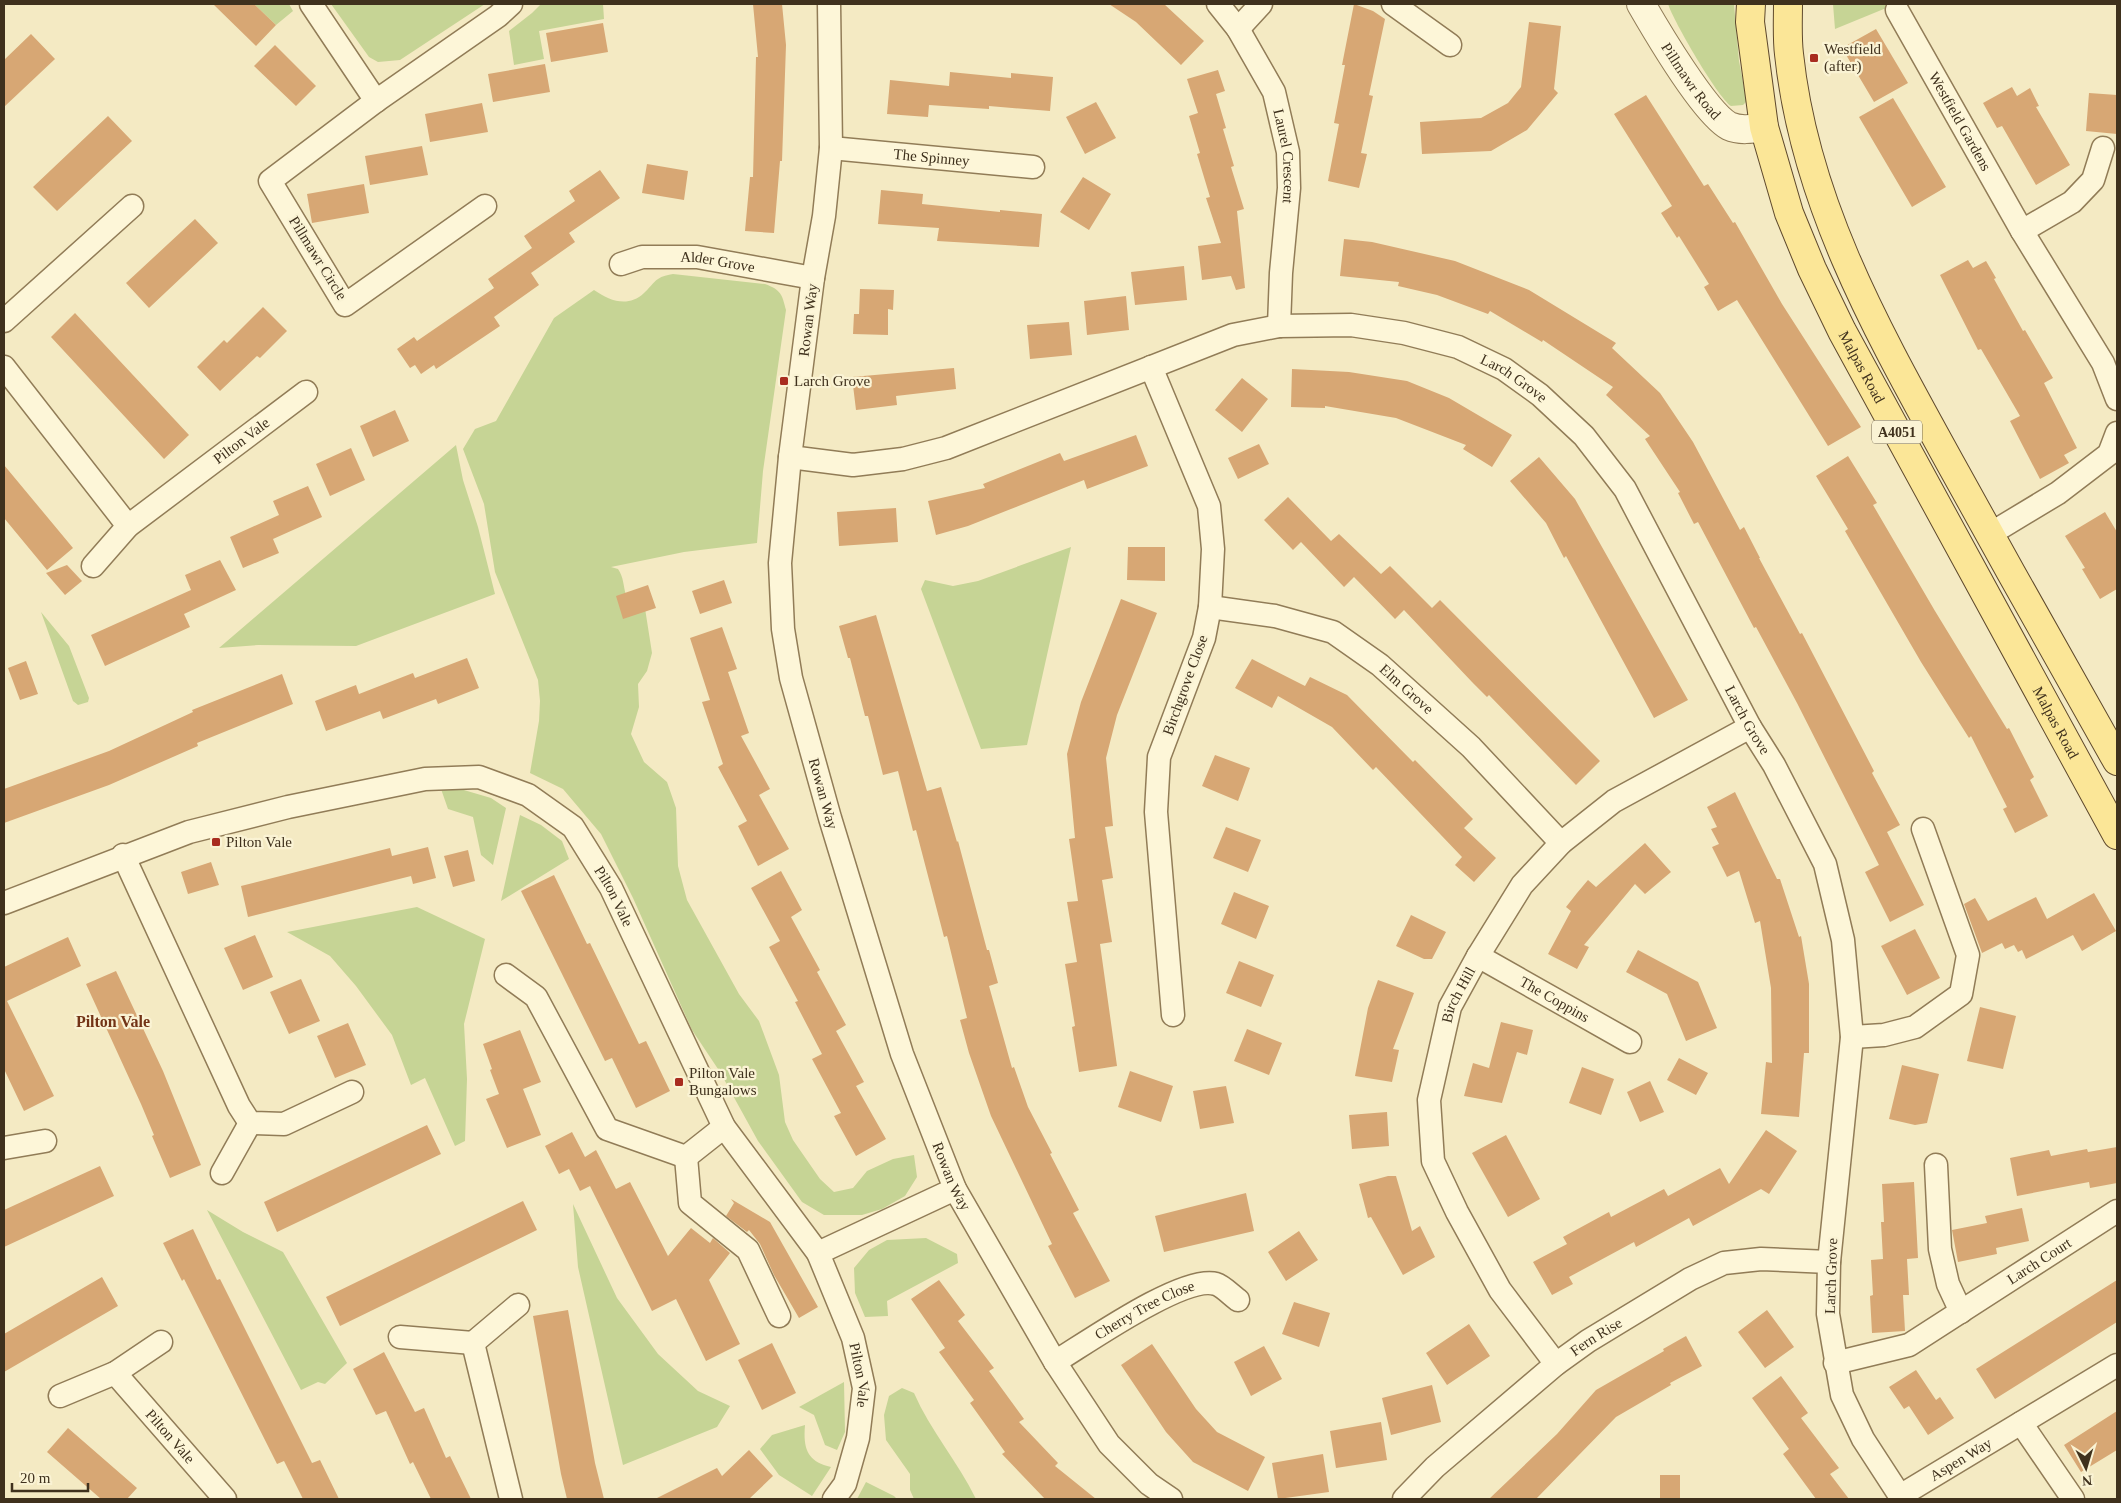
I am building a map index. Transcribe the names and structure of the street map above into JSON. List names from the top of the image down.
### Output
{
  "streets": {
    "main road": ["Malpas Road", "A4051"],
    "street": [
      "Pillmawr Road",
      "Westfield Gardens",
      "The Spinney",
      "Laurel Crescent",
      "Pillmawr Circle",
      "Alder Grove",
      "Rowan Way",
      "Larch Grove",
      "Pilton Vale",
      "Birchgrove Close",
      "Elm Grove",
      "Birch Hill",
      "The Coppins",
      "Larch Court",
      "Cherry Tree Close",
      "Fern Rise",
      "Aspen Way"
    ]
  },
  "crossings": [
    ["Pillmawr Road", "Malpas Road"],
    ["The Spinney", "Rowan Way"],
    ["Laurel Crescent", "Larch Grove"],
    ["Alder Grove", "Rowan Way"],
    ["Rowan Way", "Larch Grove"],
    ["Rowan Way", "Cherry Tree Close"],
    ["Larch Grove", "Birchgrove Close"],
    ["Larch Grove", "Birch Hill"],
    ["Larch Grove", "Larch Court"],
    ["Larch Grove", "Fern Rise"],
    ["Larch Grove", "Aspen Way"],
    ["Birchgrove Close", "Elm Grove"],
    ["Elm Grove", "Birch Hill"],
    ["Birch Hill", "The Coppins"],
    ["Birch Hill", "Fern Rise"]
  ],
  "districts": ["Pilton Vale"],
  "places": {
    "transit": [
      "Westfield (after)",
      "Larch Grove",
      "Pilton Vale",
      "Pilton Vale Bungalows"
    ]
  },
  "scale_bar": "20 m",
  "north": "bottom"
}
